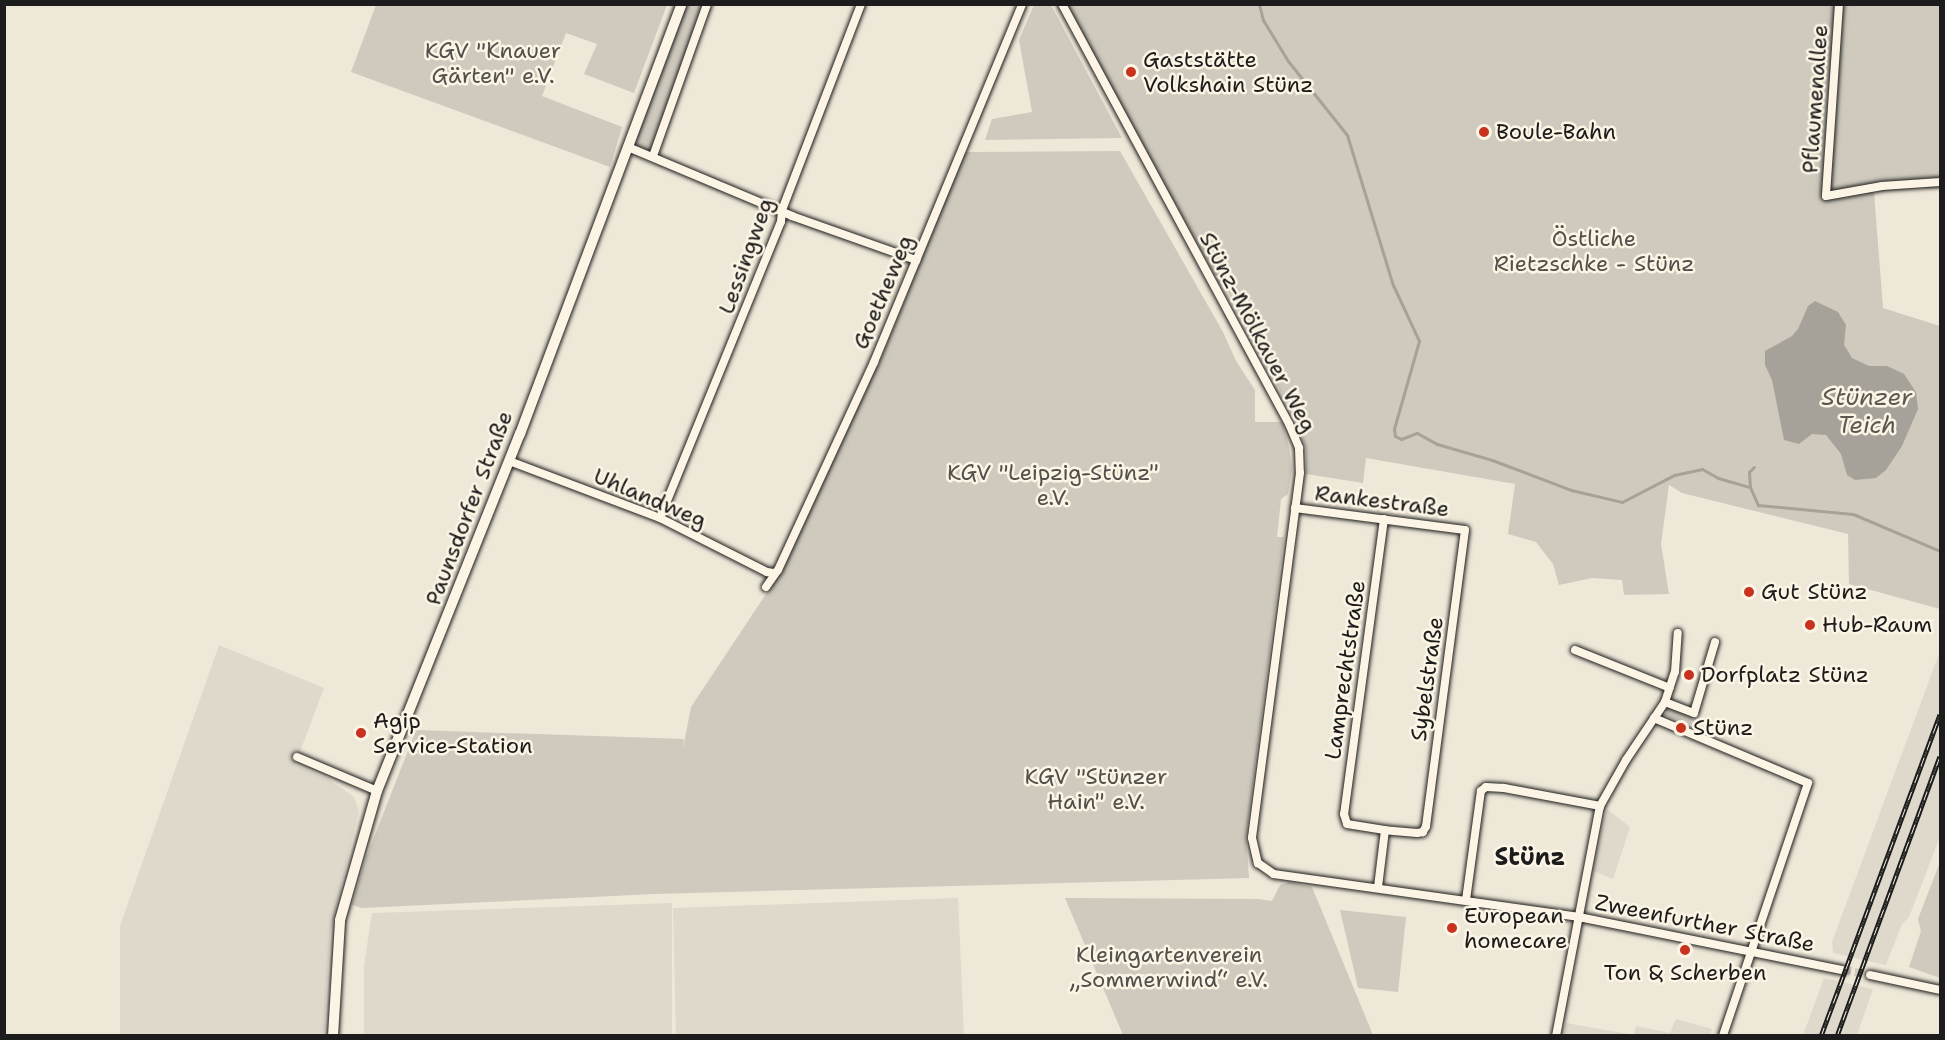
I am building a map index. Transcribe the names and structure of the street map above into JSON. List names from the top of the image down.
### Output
{
  "streets": {
    "main road": ["Paunsdorfer Straße"],
    "street": [
      "Pflaumenallee",
      "Lessingweg",
      "Goetheweg",
      "Stünz-Mölkauer Weg",
      "Uhlandweg",
      "Rankestraße",
      "Lamprechtstraße",
      "Sybelstraße",
      "Zweenfurther Straße"
    ]
  },
  "crossings": [
    ["Lessingweg", "Uhlandweg"],
    ["Goetheweg", "Uhlandweg"],
    ["Stünz-Mölkauer Weg", "Rankestraße"],
    ["Stünz-Mölkauer Weg", "Zweenfurther Straße"],
    ["Uhlandweg", "Paunsdorfer Straße"],
    ["Rankestraße", "Lamprechtstraße"],
    ["Rankestraße", "Sybelstraße"],
    ["Lamprechtstraße", "Sybelstraße"]
  ],
  "districts": ["Stünz"],
  "water": ["Stünzer Teich"],
  "parks": [
    "KGV \"Knauer Gärten\" e.V.",
    "Östliche Rietzschke - Stünz",
    "KGV \"Leipzig-Stünz\" e.V.",
    "KGV \"Stünzer Hain\" e.V.",
    "Kleingartenverein „Sommerwind“ e.V."
  ],
  "places": [
    "Gaststätte Volkshain Stünz",
    "Boule-Bahn",
    "Gut Stünz",
    "Hub-Raum",
    "Dorfplatz Stünz",
    "Stünz",
    "Agip Service-Station",
    "European homecare",
    "Ton & Scherben"
  ]
}
